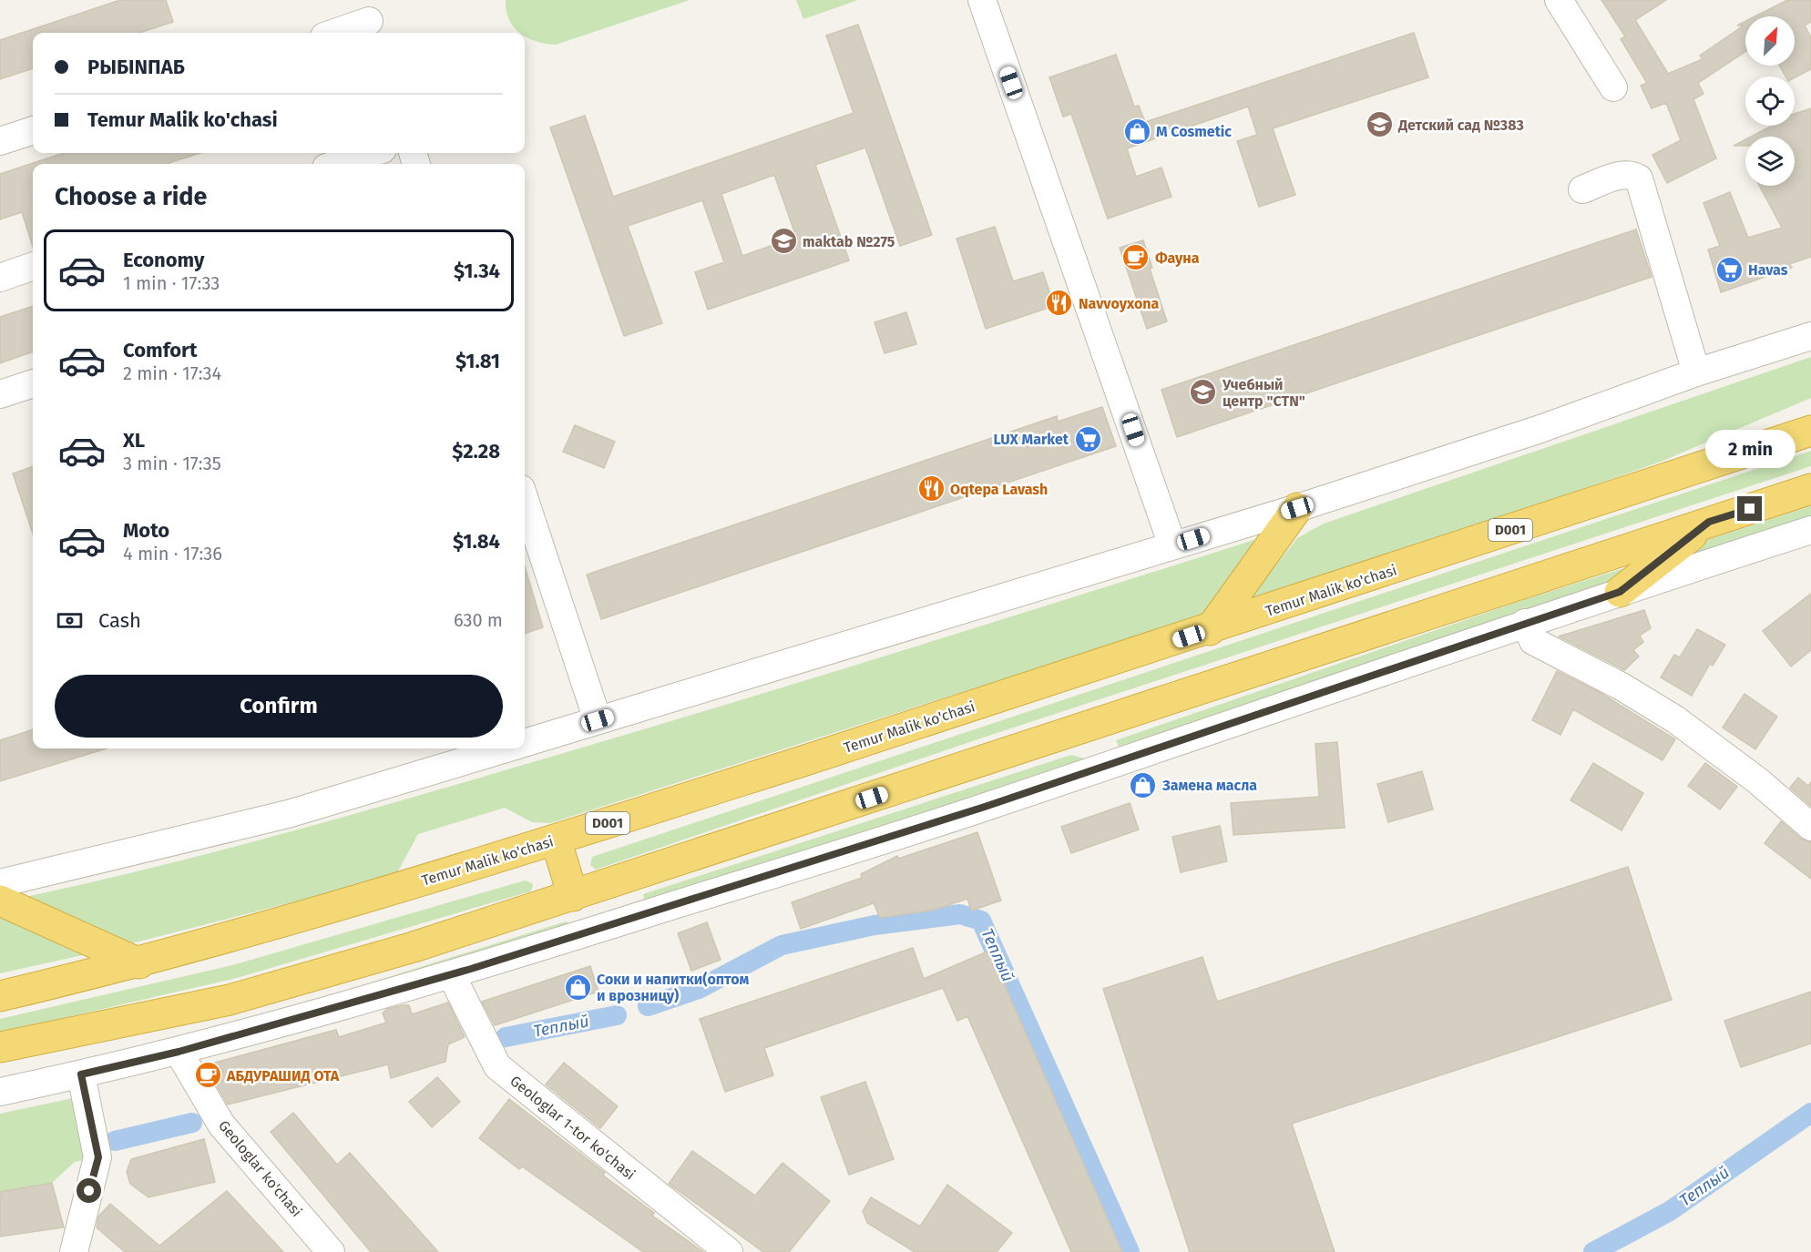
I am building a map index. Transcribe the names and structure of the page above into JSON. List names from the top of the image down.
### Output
{
  "streets": {
    "highway": ["D001", "Temur Malik ko'chasi"],
    "street": ["Geologlar 1-tor ko'chasi", "Geologlar ko'chasi"]
  },
  "water": ["Теплый"],
  "places": {
    "school or university": ["Детский сад №383", "maktab №275", "Учебный центр \"CTN\""],
    "shop": ["M Cosmetic", "Замена масла", "Соки и напитки(оптом и врозницу)"],
    "cafe": ["Фауна", "АБДУРАШИД ОТА"],
    "supermarket": ["Havas", "LUX Market"],
    "restaurant": ["Navvoyxona", "Oqtepa Lavash"]
  },
  "north": "top right",
  "page": {
    "banner": ["РЫБINПАБ", "Temur Malik ko'chasi"],
    "heading": "Choose a ride",
    "list": [
      {
        "name": "Economy",
        "note": "1 min · 17:33",
        "value": "$1.34"
      },
      {
        "name": "Comfort",
        "note": "2 min · 17:34",
        "value": "$1.81"
      },
      {
        "name": "XL",
        "note": "3 min · 17:35",
        "value": "$2.28"
      },
      {
        "name": "Moto",
        "note": "4 min · 17:36",
        "value": "$1.84"
      }
    ],
    "bubble": "2 min",
    "pay": ["Cash", "630 m"],
    "buttons": "Confirm"
  }
}
